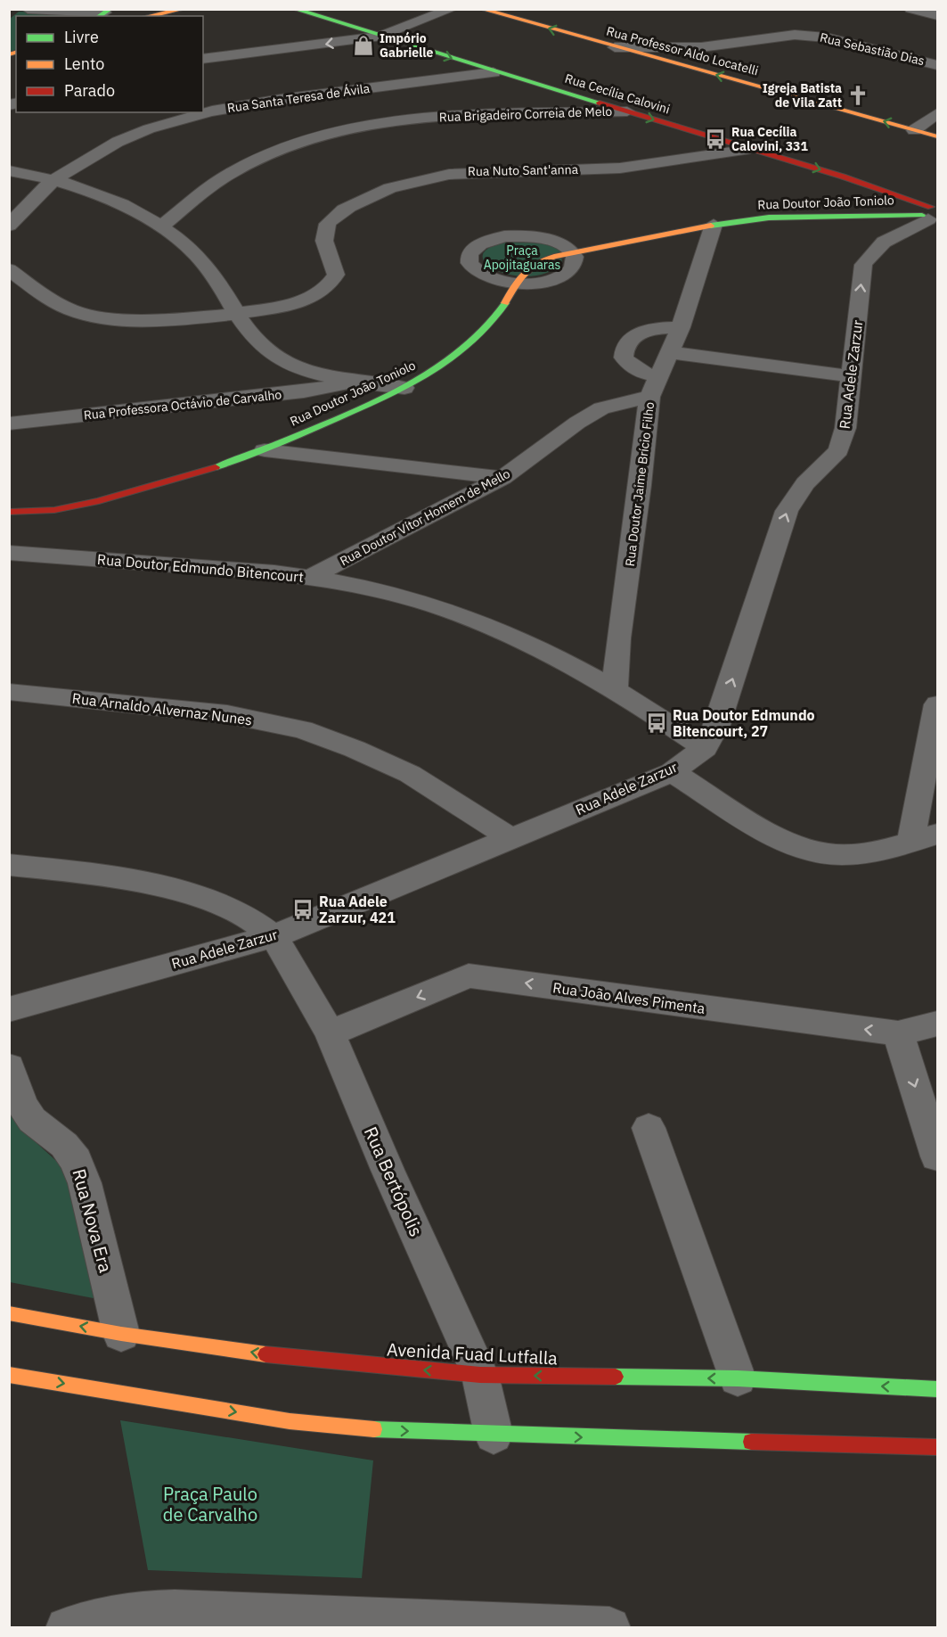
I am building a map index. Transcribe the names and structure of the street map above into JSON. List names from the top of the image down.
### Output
{
  "streets": {
    "street": [
      "Rua Sebastião Dias",
      "Rua Professor Aldo Locatelli",
      "Rua Cecília Calovini",
      "Rua Santa Teresa de Ávila",
      "Rua Brigadeiro Correia de Melo",
      "Rua Nuto Sant'anna",
      "Rua Doutor João Toniolo",
      "Rua Adele Zarzur",
      "Rua Professora Octávio de Carvalho",
      "Rua Doutor Jaime Brício Filho",
      "Rua Doutor Vítor Homem de Mello",
      "Rua Doutor Edmundo Bitencourt",
      "Rua Arnaldo Alvernaz Nunes",
      "Rua João Alves Pimenta",
      "Rua Bertópolis",
      "Rua Nova Era",
      "Avenida Fuad Lutfalla"
    ]
  },
  "crossings": [
    ["Rua Sebastião Dias", "Rua Professor Aldo Locatelli"],
    ["Rua Cecília Calovini", "Rua Santa Teresa de Ávila"],
    ["Rua Cecília Calovini", "Rua Brigadeiro Correia de Melo"],
    ["Rua Cecília Calovini", "Rua Nuto Sant'anna"],
    ["Rua Cecília Calovini", "Rua Doutor João Toniolo"],
    ["Rua Cecília Calovini", "Rua Adele Zarzur"],
    ["Rua Doutor João Toniolo", "Rua Adele Zarzur"],
    ["Rua Doutor João Toniolo", "Rua Doutor Jaime Brício Filho"],
    ["Rua Adele Zarzur", "Rua Doutor Edmundo Bitencourt"],
    ["Rua Adele Zarzur", "Rua Arnaldo Alvernaz Nunes"],
    ["Rua Adele Zarzur", "Rua Bertópolis"],
    ["Rua Doutor Jaime Brício Filho", "Rua Doutor Vítor Homem de Mello"],
    ["Rua Doutor Jaime Brício Filho", "Rua Doutor Edmundo Bitencourt"],
    ["Rua Doutor Vítor Homem de Mello", "Rua Doutor Edmundo Bitencourt"],
    ["Rua João Alves Pimenta", "Rua Bertópolis"],
    ["Rua Bertópolis", "Avenida Fuad Lutfalla"],
    ["Rua Nova Era", "Avenida Fuad Lutfalla"]
  ],
  "one_way": ["Rua Professor Aldo Locatelli", "Rua Cecília Calovini", "Rua Adele Zarzur"],
  "parks": ["Praça Apojitaguaras", "Praça Paulo de Carvalho"],
  "places": {
    "shop": ["Impório Gabrielle"],
    "church": ["Igreja Batista de Vila Zatt"],
    "bus stop": ["Rua Cecília Calovini, 331", "Rua Doutor Edmundo Bitencourt, 27", "Rua Adele Zarzur, 421"]
  },
  "legend": ["Livre", "Lento", "Parado"]
}
